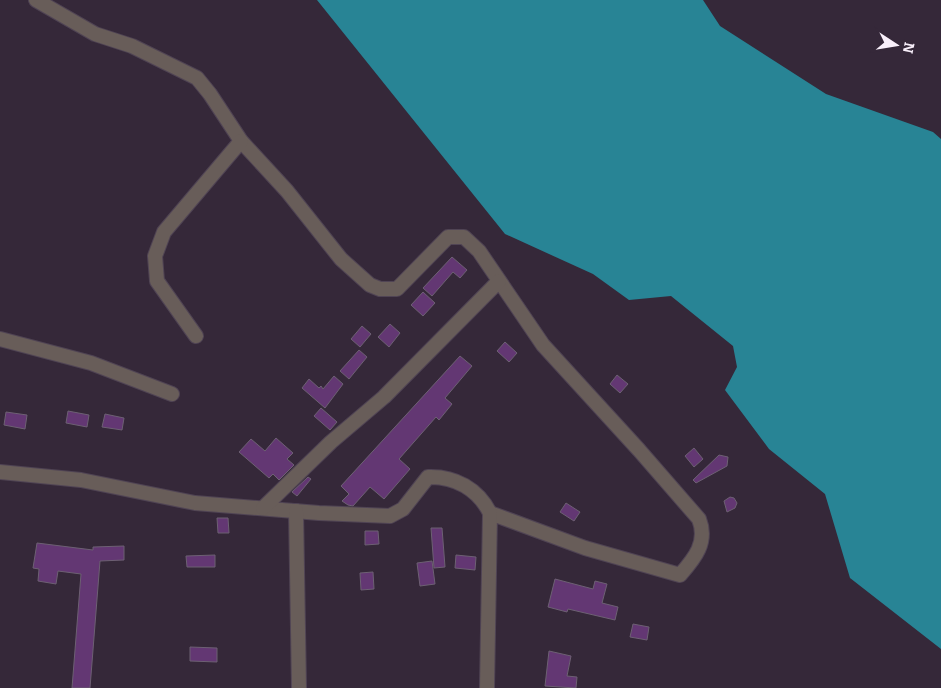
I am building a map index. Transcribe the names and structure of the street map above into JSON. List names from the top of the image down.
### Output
{
  "north": "right"
}
